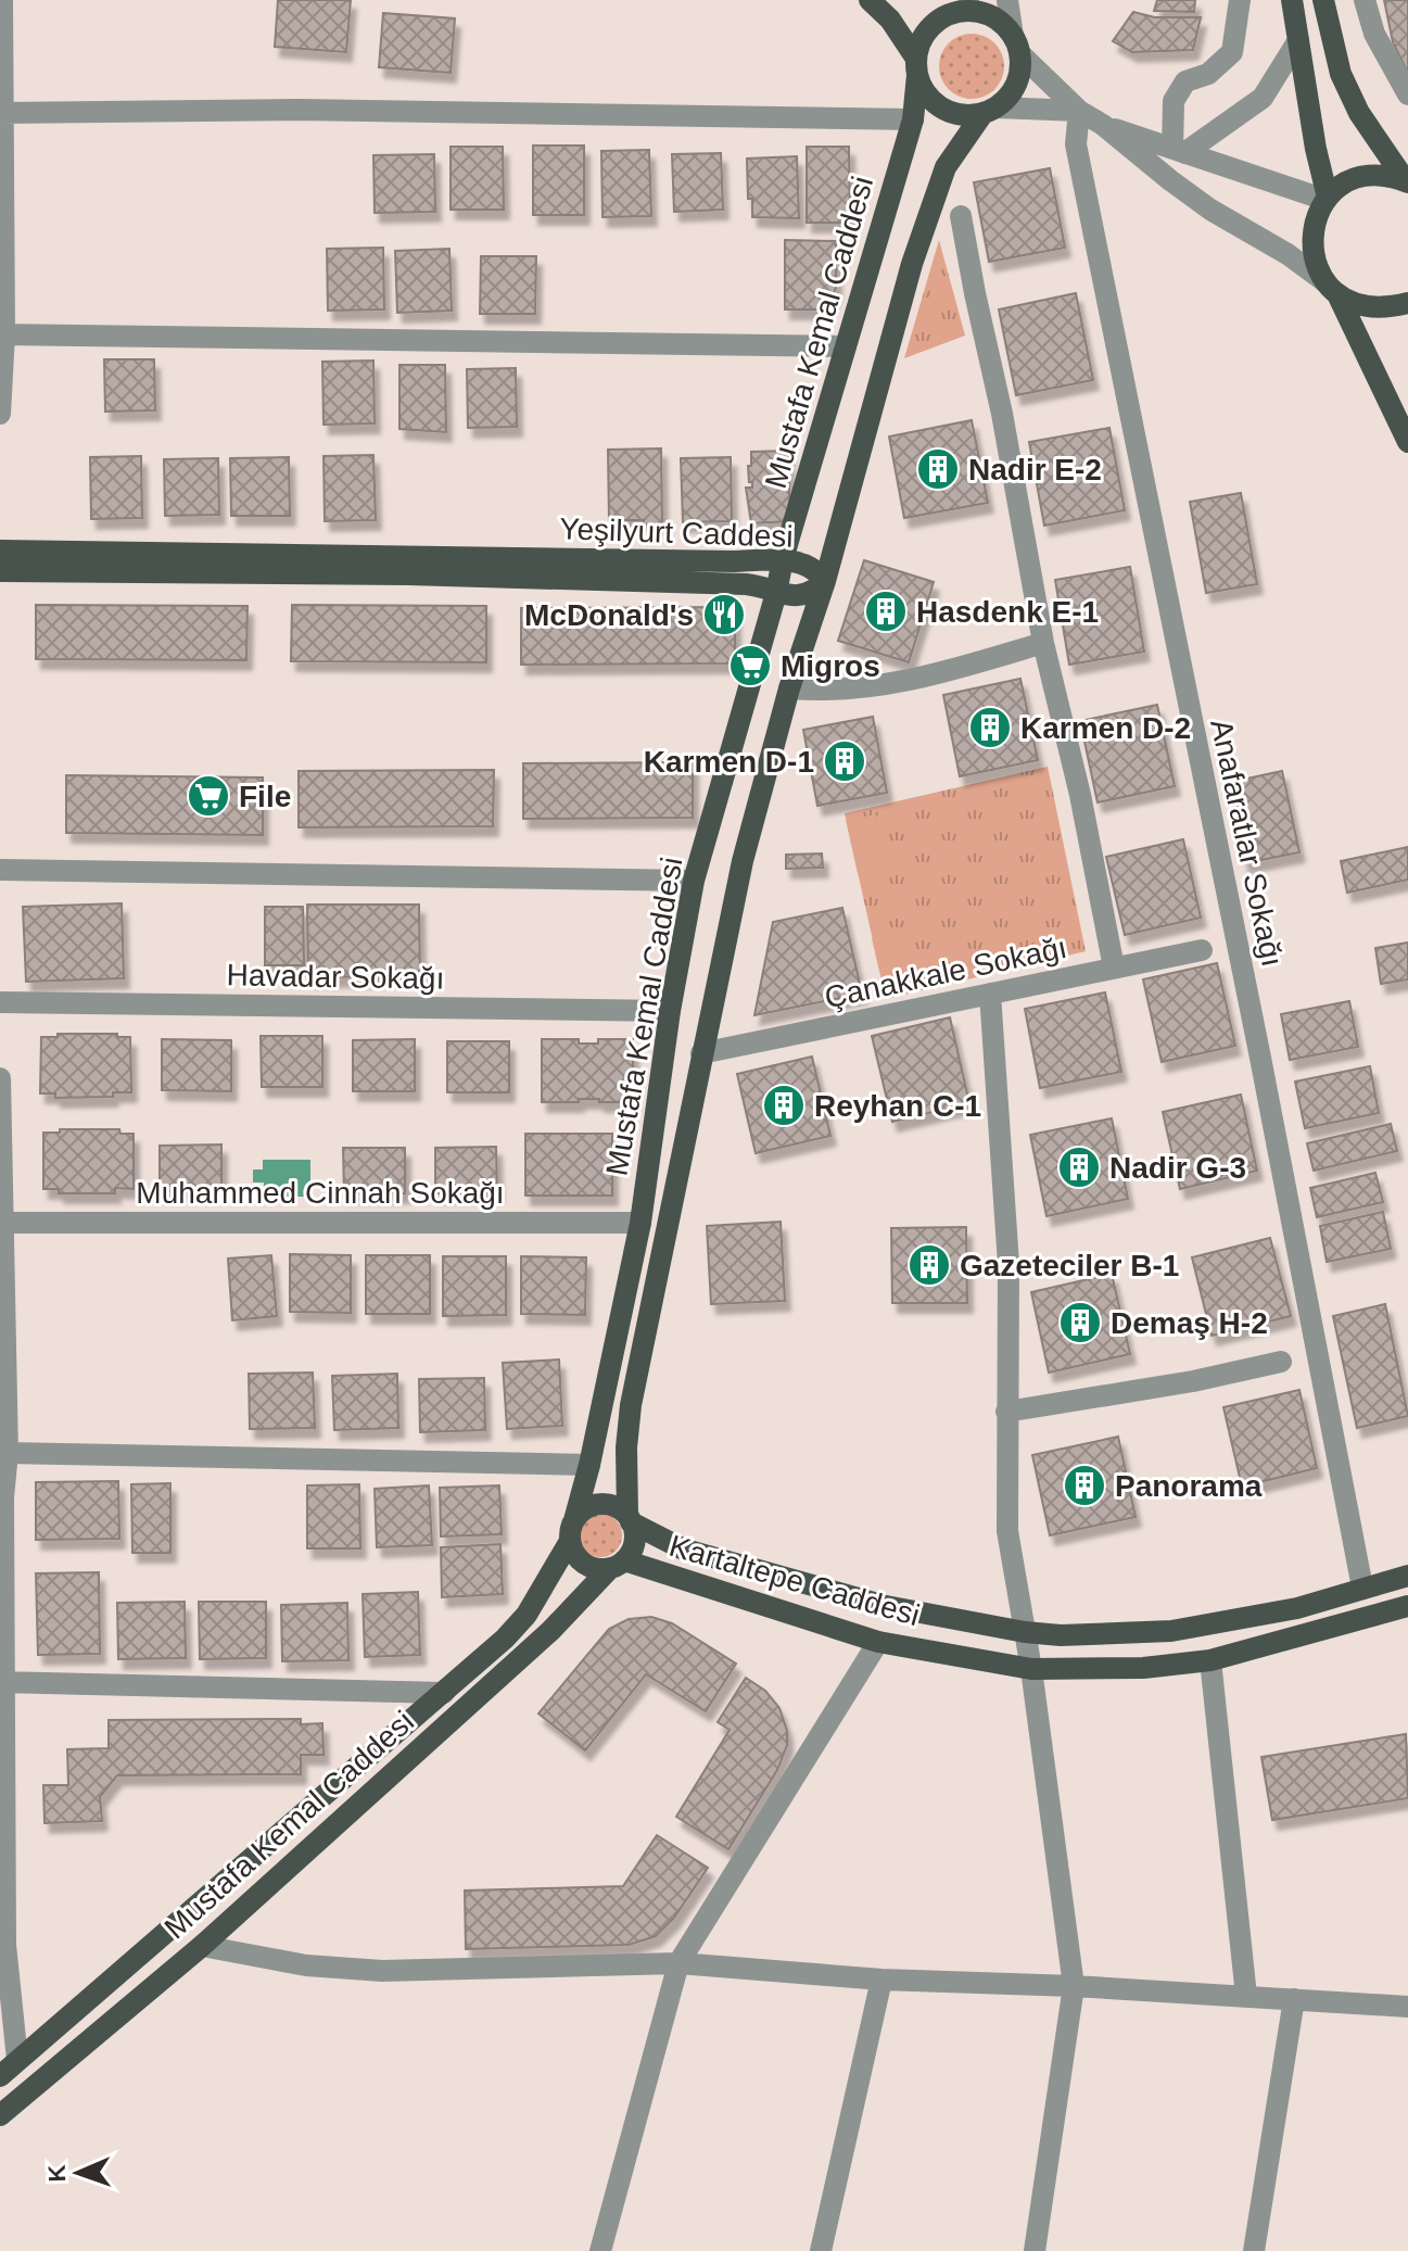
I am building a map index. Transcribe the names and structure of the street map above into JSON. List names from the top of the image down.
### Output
{
  "streets": {
    "main road": ["Mustafa Kemal Caddesi", "Yeşilyurt Caddesi", "Kartaltepe Caddesi"],
    "street": [
      "Anafaratlar Sokağı",
      "Çanakkale Sokağı",
      "Havadar Sokağı",
      "Muhammed Cinnah Sokağı"
    ]
  },
  "crossings": [
    ["Mustafa Kemal Caddesi", "Yeşilyurt Caddesi"],
    ["Mustafa Kemal Caddesi", "Çanakkale Sokağı"],
    ["Mustafa Kemal Caddesi", "Havadar Sokağı"],
    ["Mustafa Kemal Caddesi", "Muhammed Cinnah Sokağı"],
    ["Mustafa Kemal Caddesi", "Kartaltepe Caddesi"],
    ["Anafaratlar Sokağı", "Kartaltepe Caddesi"]
  ],
  "places": {
    "building": [
      "Nadir E-2",
      "Hasdenk E-1",
      "Karmen D-2",
      "Karmen D-1",
      "Reyhan C-1",
      "Nadir G-3",
      "Gazeteciler B-1",
      "Demaş H-2",
      "Panorama"
    ],
    "restaurant": ["McDonald's"],
    "supermarket": ["Migros", "File"]
  },
  "north": "left"
}
